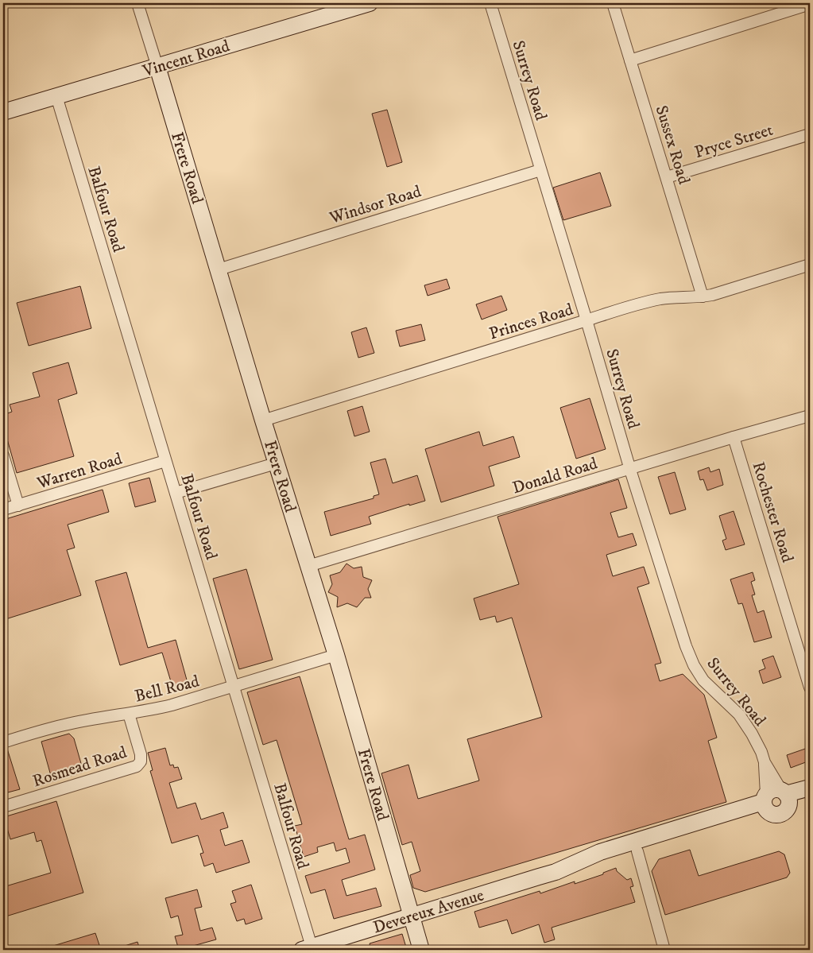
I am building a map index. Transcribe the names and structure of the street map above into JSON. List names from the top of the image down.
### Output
{
  "streets": {
    "street": [
      "Vincent Road",
      "Surrey Road",
      "Pryce Street",
      "Sussex Road",
      "Frere Road",
      "Windsor Road",
      "Balfour Road",
      "Princes Road",
      "Warren Road",
      "Donald Road",
      "Rochester Road",
      "Bell Road",
      "Rosmead Road",
      "Devereux Avenue"
    ]
  },
  "crossings": [
    ["Vincent Road", "Frere Road"],
    ["Vincent Road", "Balfour Road"],
    ["Surrey Road", "Windsor Road"],
    ["Surrey Road", "Princes Road"],
    ["Surrey Road", "Donald Road"],
    ["Surrey Road", "Devereux Avenue"],
    ["Pryce Street", "Sussex Road"],
    ["Sussex Road", "Princes Road"],
    ["Frere Road", "Windsor Road"],
    ["Frere Road", "Princes Road"],
    ["Frere Road", "Donald Road"],
    ["Frere Road", "Bell Road"],
    ["Frere Road", "Devereux Avenue"],
    ["Balfour Road", "Warren Road"],
    ["Balfour Road", "Bell Road"],
    ["Balfour Road", "Devereux Avenue"],
    ["Donald Road", "Rochester Road"],
    ["Bell Road", "Rosmead Road"]
  ]
}
